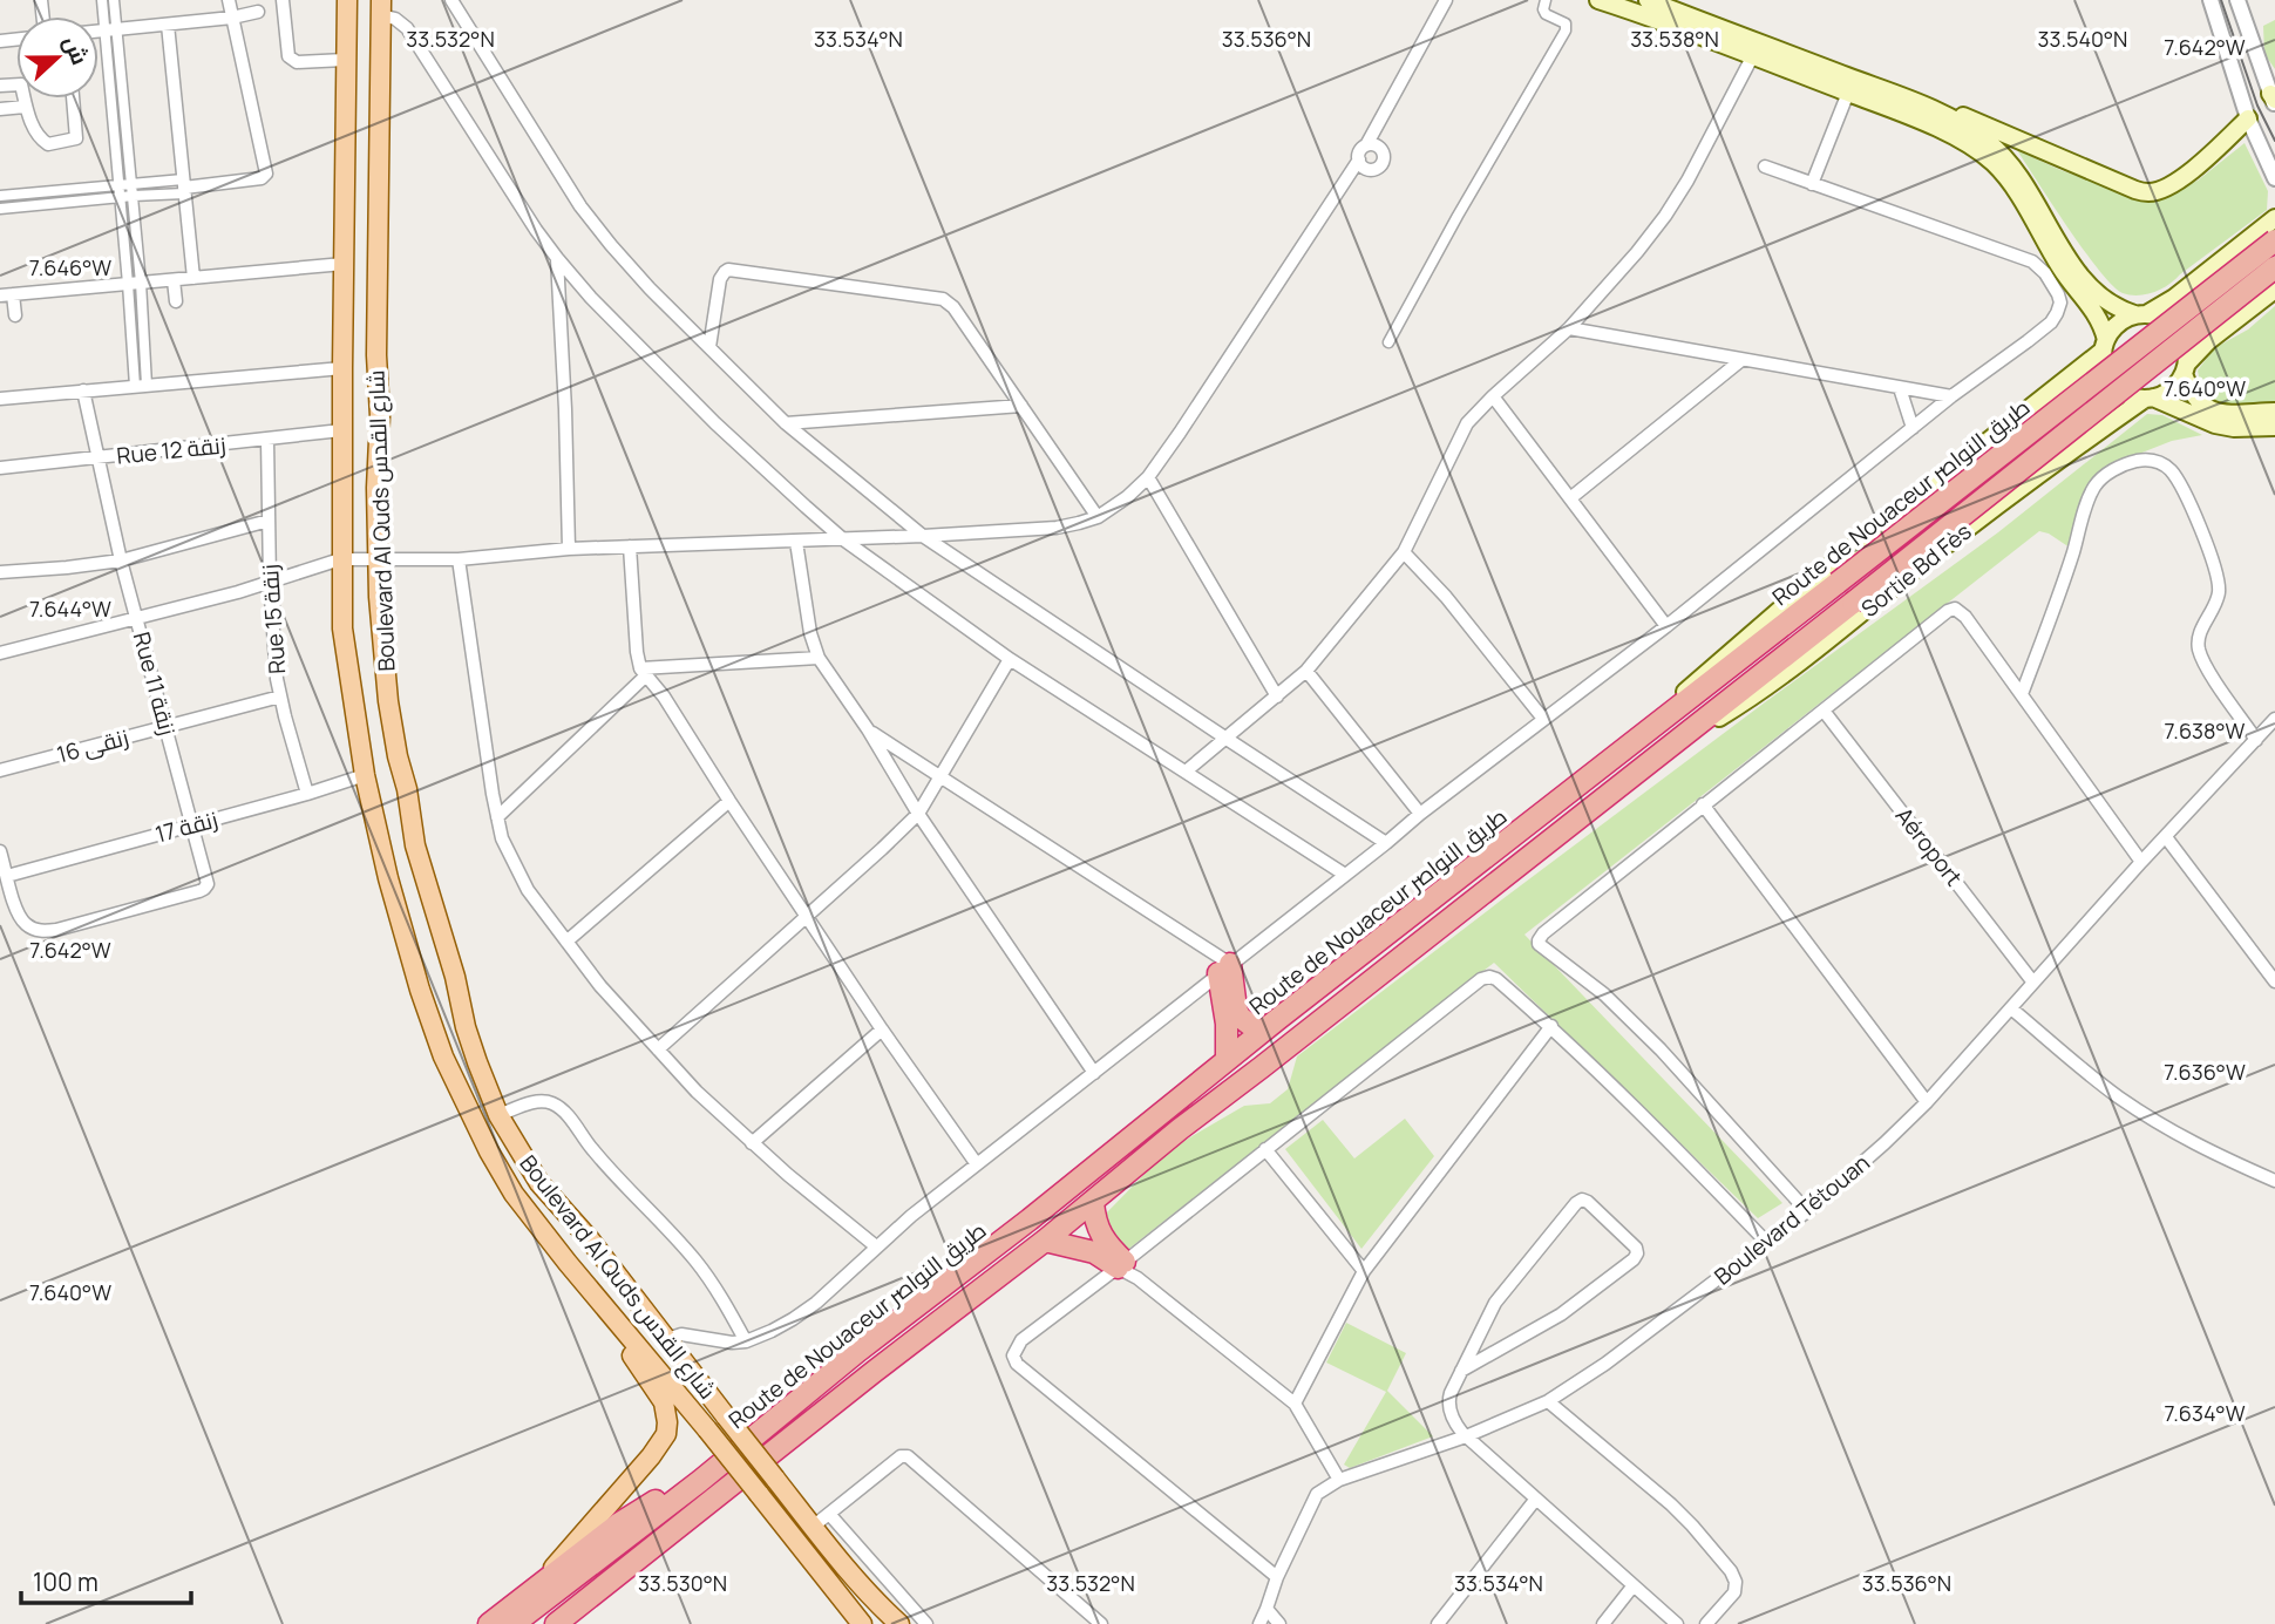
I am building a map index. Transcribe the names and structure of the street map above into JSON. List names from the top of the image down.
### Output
{
  "streets": {
    "highway": ["Route de Nouaceur طريق النواصر"],
    "main road": ["Boulevard Al Quds شارع القدس", "Sortie Bd Fès"],
    "street": [
      "Rue 12 زنقة",
      "Rue 15 زنقة",
      "Rue 11 زنقة",
      "زنقى 16",
      "زنقة 17",
      "Aéroport",
      "Boulevard Tétouan"
    ]
  },
  "crossings": [
    ["Rue 12 زنقة", "Boulevard Al Quds شارع القدس"],
    ["Rue 12 زنقة", "Rue 15 زنقة"],
    ["Rue 12 زنقة", "Rue 11 زنقة"],
    ["Route de Nouaceur طريق النواصر", "Sortie Bd Fès"],
    ["Boulevard Al Quds شارع القدس", "زنقة 17"],
    ["Rue 15 زنقة", "زنقى 16"],
    ["Rue 15 زنقة", "زنقة 17"],
    ["Rue 11 زنقة", "زنقى 16"],
    ["Rue 11 زنقة", "زنقة 17"],
    ["Aéroport", "Boulevard Tétouan"]
  ],
  "scale_bar": "100 m",
  "north": "right",
  "coordinates": [
    "33.532°N",
    "33.534°N",
    "33.536°N",
    "33.538°N",
    "33.540°N",
    "7.642°W",
    "7.646°W",
    "7.640°W",
    "7.644°W",
    "7.638°W",
    "7.636°W",
    "7.634°W",
    "33.530°N"
  ]
}
